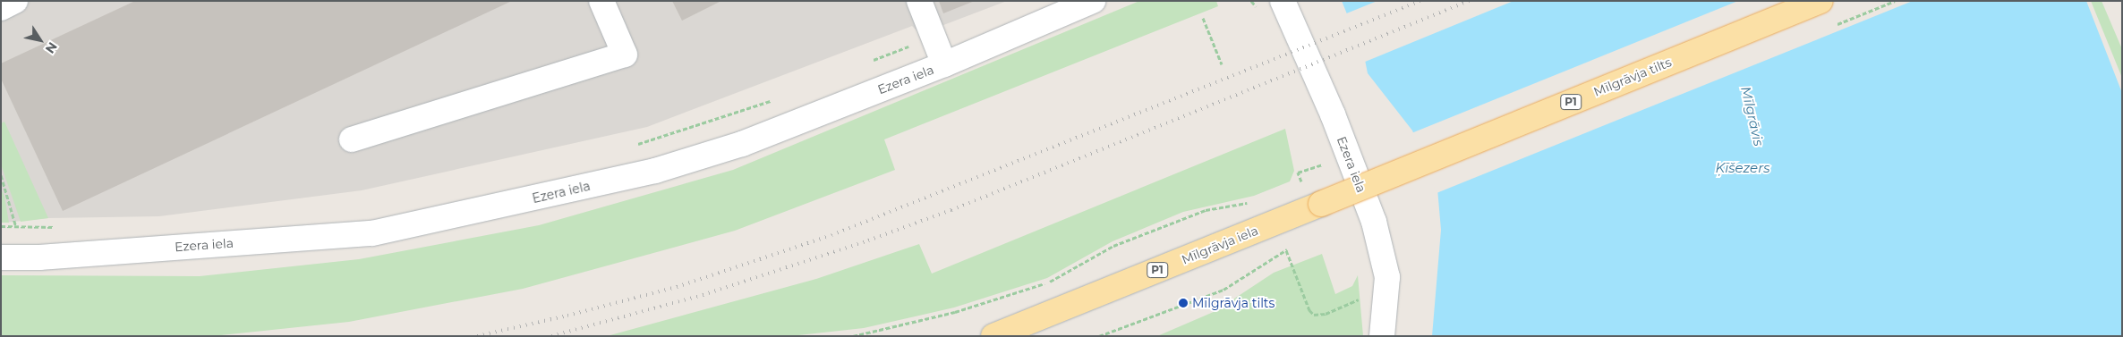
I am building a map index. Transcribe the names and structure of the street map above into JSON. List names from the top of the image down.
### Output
{
  "streets": {
    "main road": ["Mīlgrāvja tilts", "P1", "Mīlgrāvja iela"],
    "street": ["Ezera iela"]
  },
  "crossings": [
    ["Mīlgrāvja tilts", "Mīlgrāvja iela"]
  ],
  "water": ["Mīlgrāvis", "Ķīšezers"],
  "places": ["Mīlgrāvja tilts"],
  "north": "bottom right"
}
